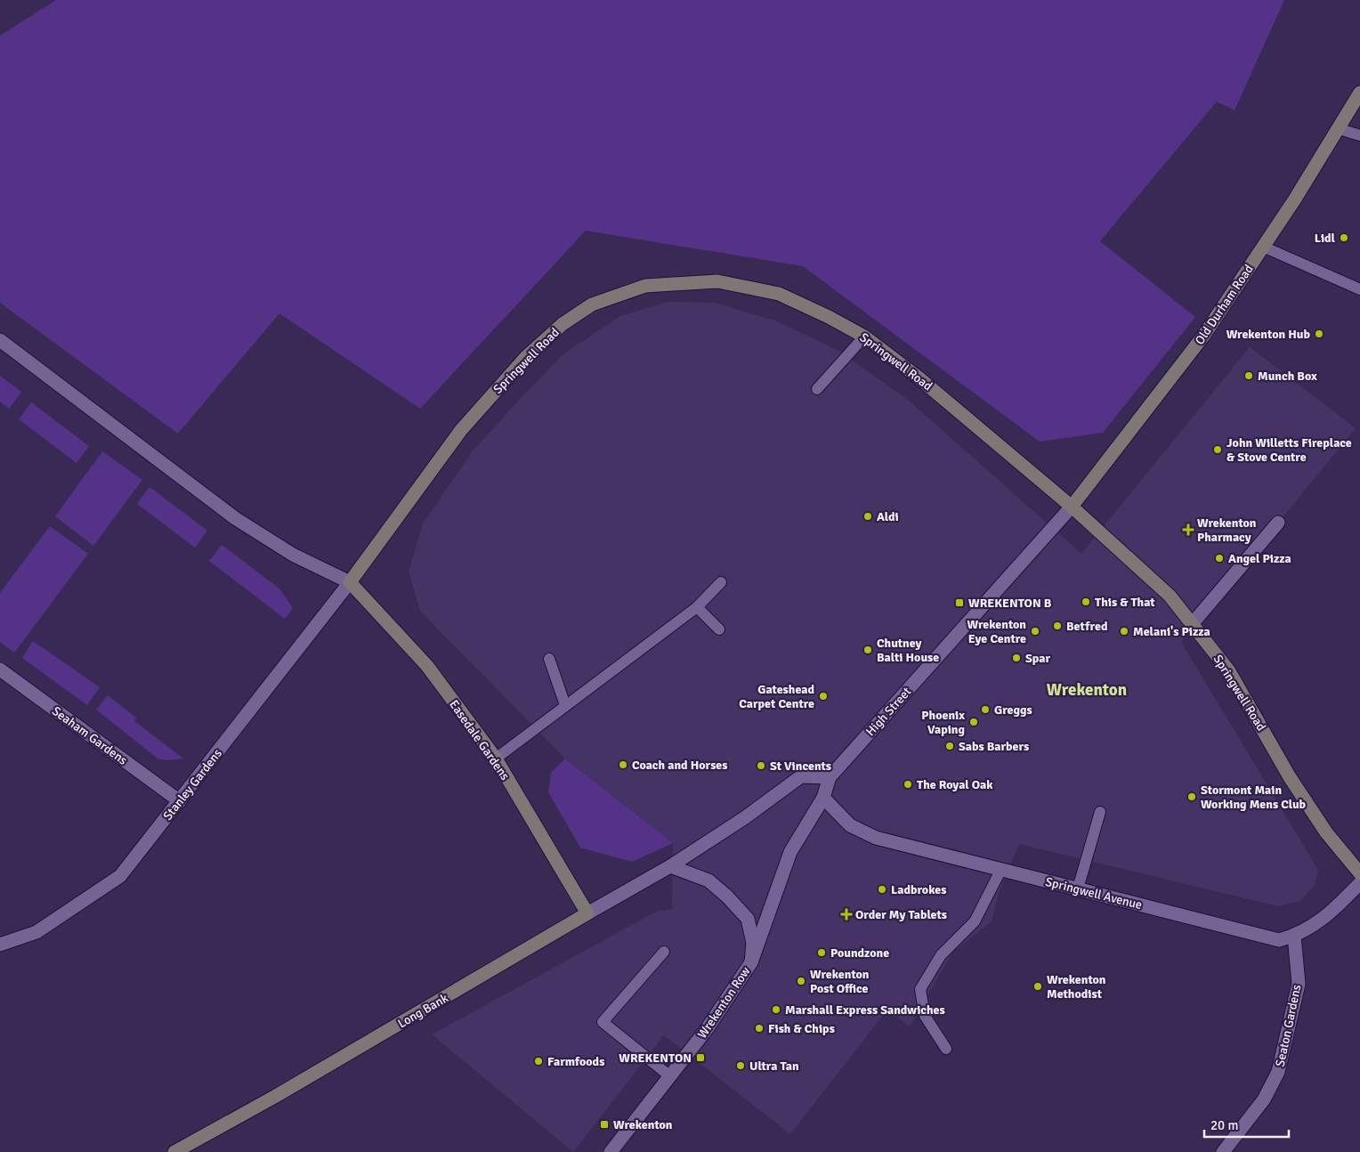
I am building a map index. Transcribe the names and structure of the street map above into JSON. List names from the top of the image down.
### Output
{
  "streets": {
    "main road": [
      "Old Durham Road",
      "Springwell Road",
      "Easedale Gardens",
      "Long Bank"
    ],
    "street": [
      "High Street",
      "Seaham Gardens",
      "Stanley Gardens",
      "Springwell Avenue",
      "Wrekenton Row",
      "Seaton Gardens"
    ]
  },
  "crossings": [
    ["Old Durham Road", "Springwell Road"],
    ["Old Durham Road", "High Street"],
    ["Springwell Road", "High Street"],
    ["Springwell Road", "Easedale Gardens"],
    ["Springwell Road", "Stanley Gardens"],
    ["Seaham Gardens", "Stanley Gardens"],
    ["Easedale Gardens", "Stanley Gardens"],
    ["Easedale Gardens", "Long Bank"],
    ["Springwell Avenue", "Seaton Gardens"],
    ["Wrekenton Row", "Long Bank"]
  ],
  "districts": ["Wrekenton"],
  "places": {
    "other": [
      "Lidl",
      "Wrekenton Hub",
      "Munch Box",
      "John Willetts Fireplace & Stove Centre",
      "Aldi",
      "Angel Pizza",
      "This & That",
      "Betfred",
      "Wrekenton Eye Centre",
      "Melani's Pizza",
      "Chutney Balti House",
      "Spar",
      "Gateshead Carpet Centre",
      "Greggs",
      "Phoenix Vaping",
      "Sabs Barbers",
      "Coach and Horses",
      "St Vincents",
      "The Royal Oak",
      "Stormont Main Working Mens Club",
      "Ladbrokes",
      "Poundzone",
      "Wrekenton Post Office",
      "Wrekenton Methodist",
      "Marshall Express Sandwiches",
      "Fish & Chips",
      "Farmfoods",
      "Ultra Tan"
    ],
    "health": ["Wrekenton Pharmacy", "Order My Tablets"],
    "transit": ["WREKENTON B", "WREKENTON", "Wrekenton"]
  },
  "scale_bar": "20 m"
}
